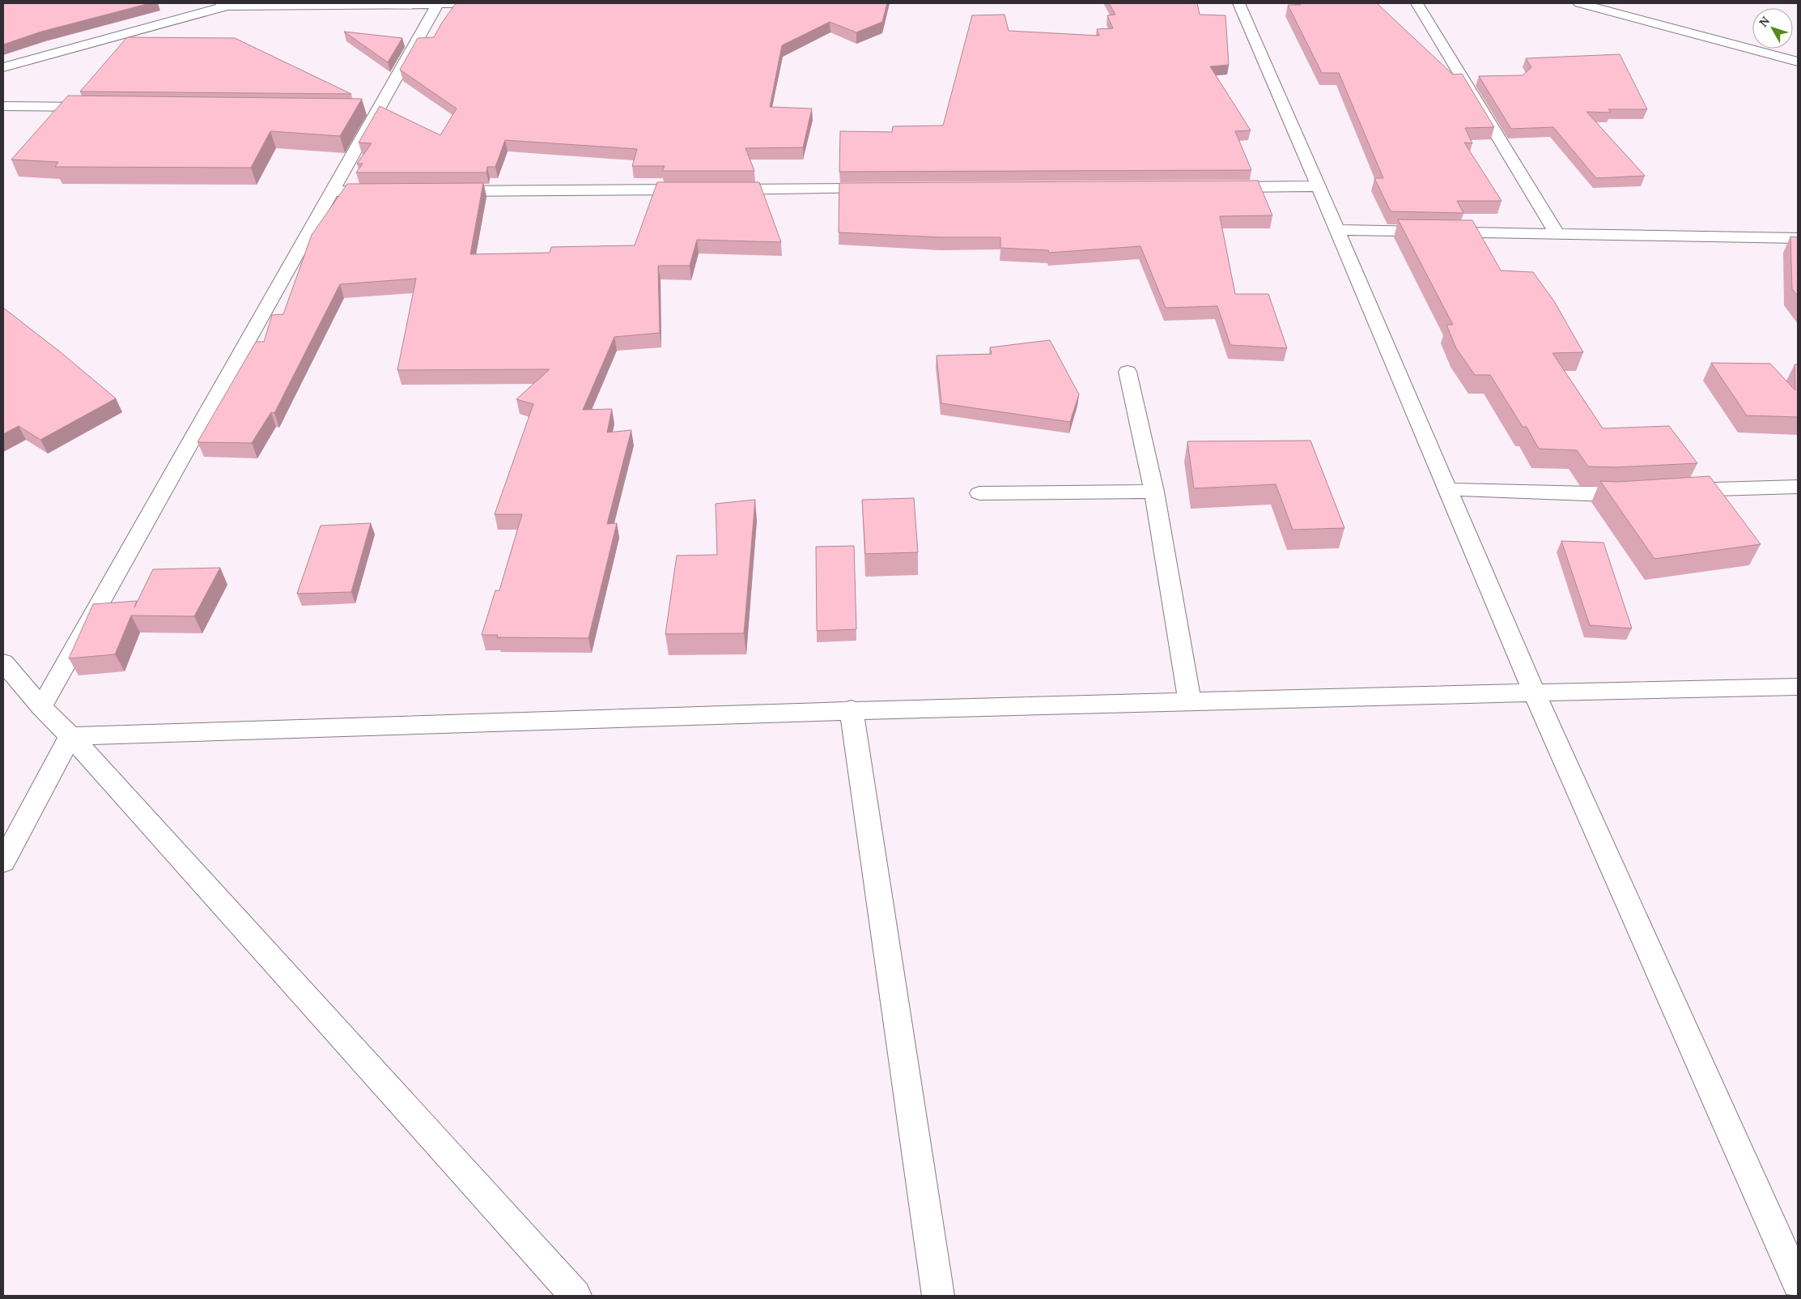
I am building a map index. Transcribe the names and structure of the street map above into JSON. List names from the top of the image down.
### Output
{
  "north": "top left"
}
